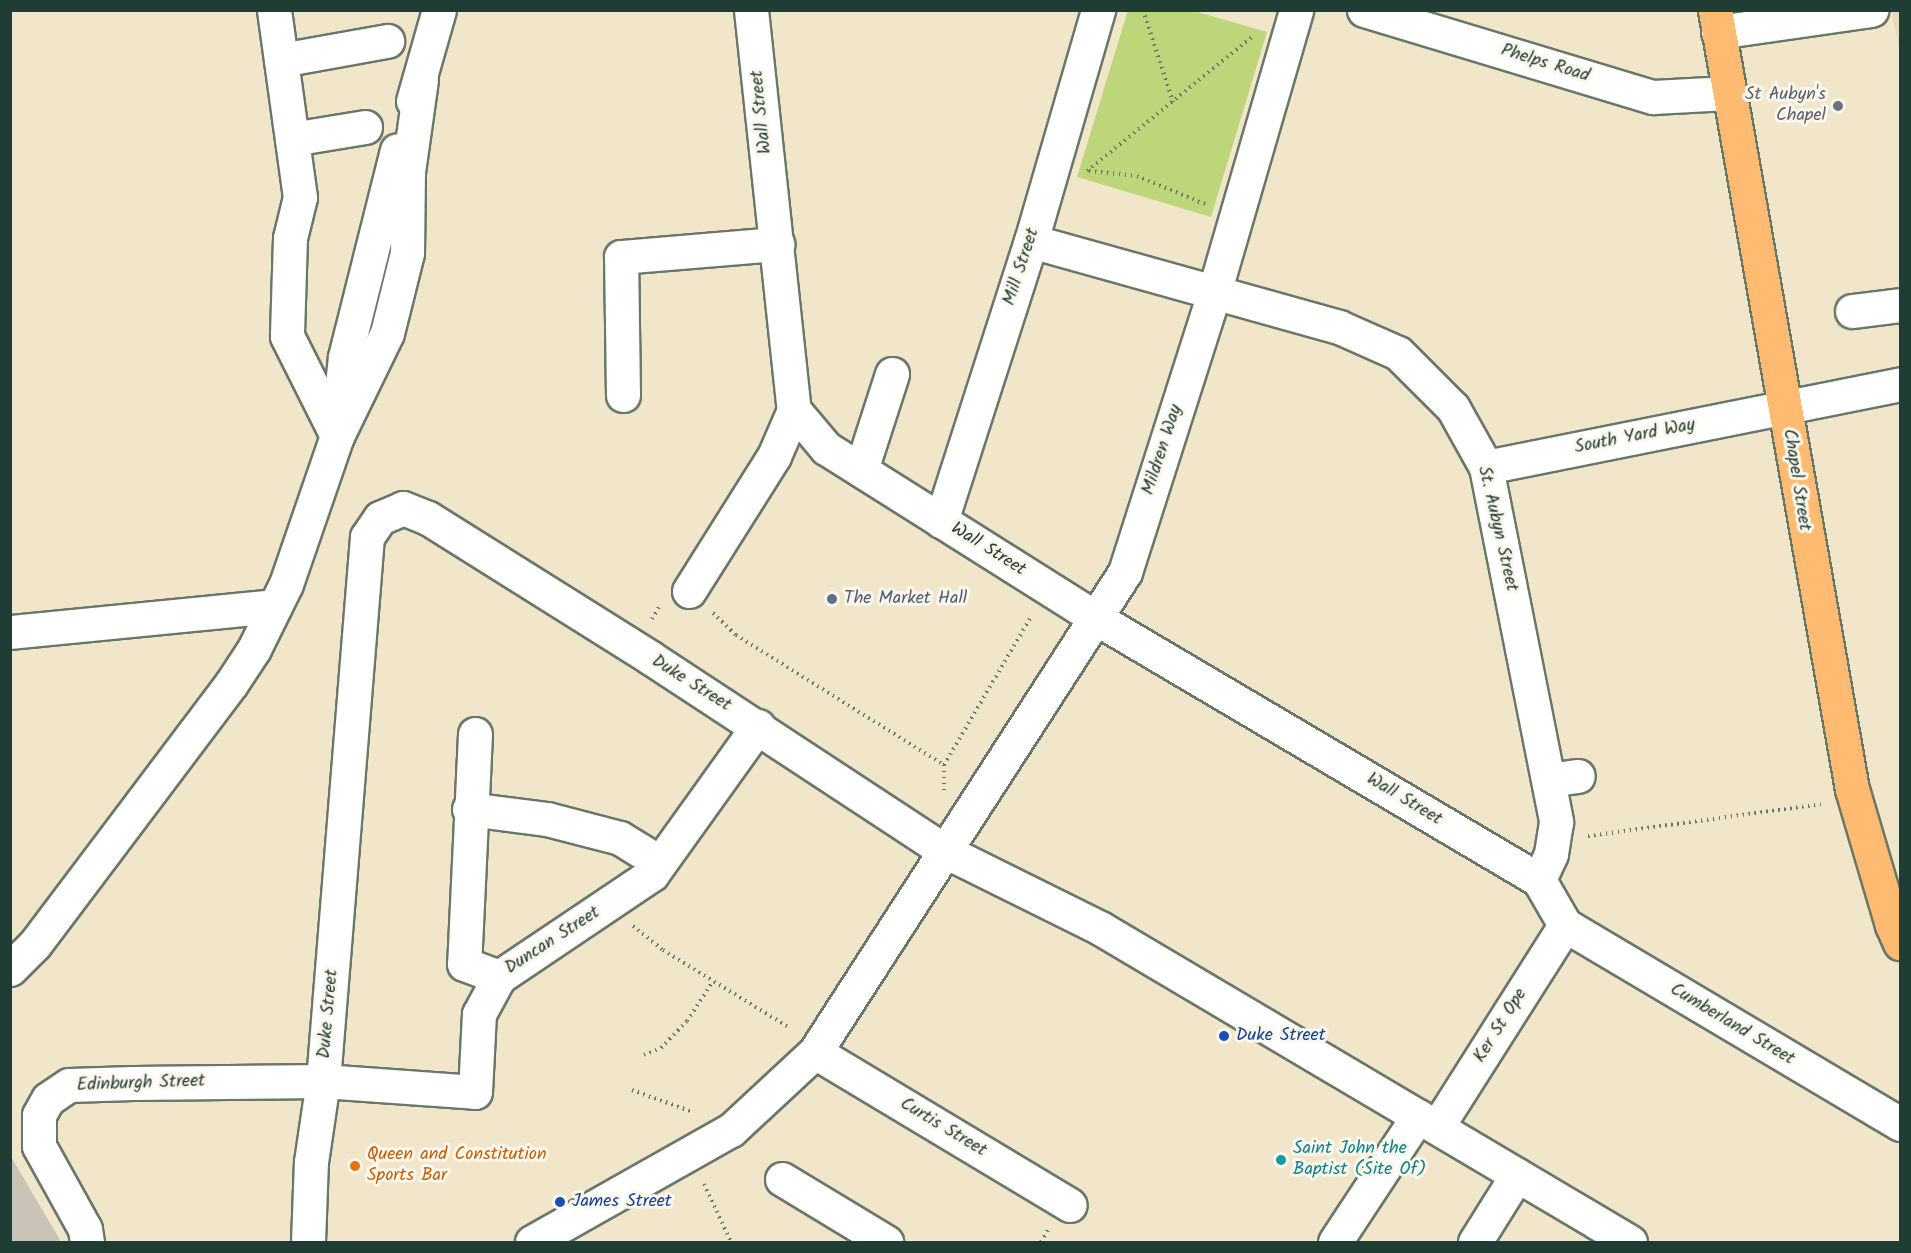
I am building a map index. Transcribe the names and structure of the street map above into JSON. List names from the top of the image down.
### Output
{
  "streets": {
    "main road": ["Chapel Street"],
    "street": [
      "Phelps Road",
      "Wall Street",
      "Mill Street",
      "South Yard Way",
      "Mildren Way",
      "St. Aubyn Street",
      "Duke Street",
      "Duncan Street",
      "Cumberland Street",
      "Ker St Ope",
      "Edinburgh Street",
      "Curtis Street"
    ]
  },
  "crossings": [
    ["Phelps Road", "Chapel Street"],
    ["Wall Street", "Mill Street"],
    ["Wall Street", "Mildren Way"],
    ["Wall Street", "St. Aubyn Street"],
    ["Mill Street", "St. Aubyn Street"],
    ["South Yard Way", "Chapel Street"],
    ["South Yard Way", "St. Aubyn Street"],
    ["Mildren Way", "St. Aubyn Street"],
    ["Mildren Way", "Duke Street"],
    ["Duke Street", "Duncan Street"],
    ["Duke Street", "Ker St Ope"],
    ["Duke Street", "Edinburgh Street"],
    ["Duncan Street", "Edinburgh Street"],
    ["Cumberland Street", "Ker St Ope"]
  ],
  "places": [
    "St Aubyn's Chapel",
    "The Market Hall",
    "Duke Street",
    "Saint John the Baptist (Site Of)",
    "Queen and Constitution Sports Bar",
    "James Street"
  ]
}
